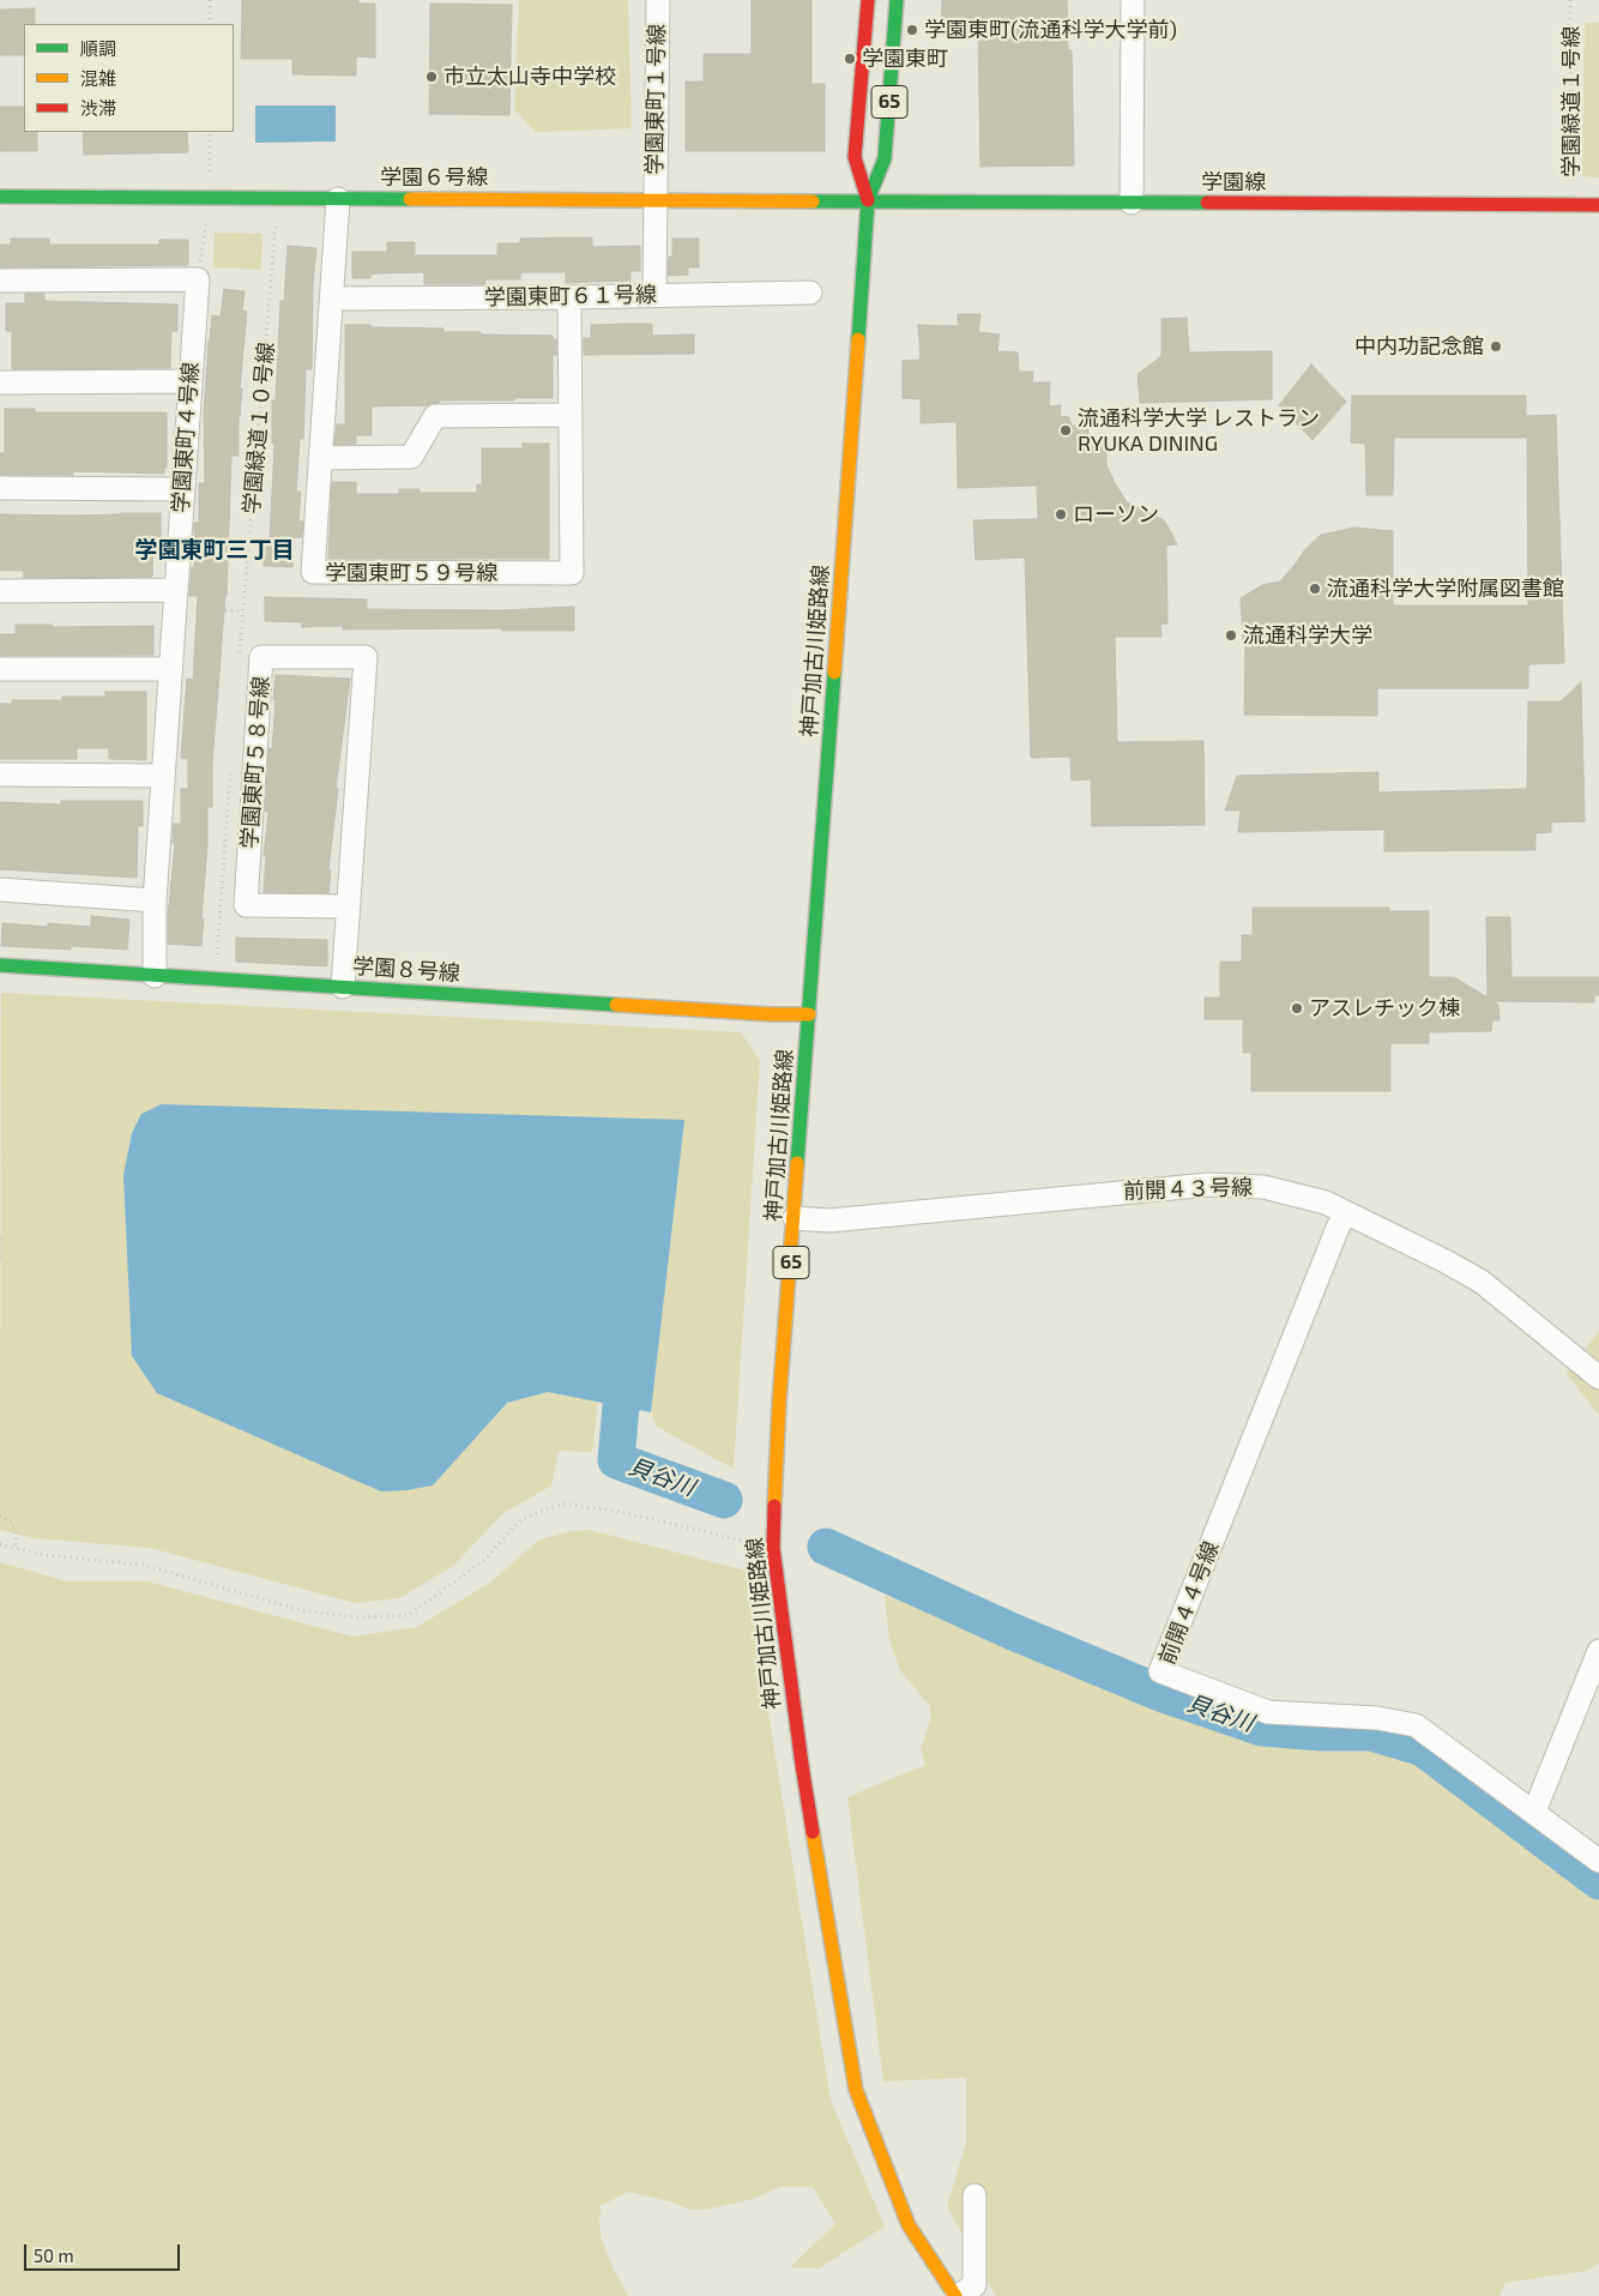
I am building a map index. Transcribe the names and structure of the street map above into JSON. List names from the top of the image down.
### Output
{
  "streets": {
    "main road": [
      "65",
      "学園６号線",
      "学園線",
      "神戸加古川姫路線",
      "学園８号線"
    ],
    "street": [
      "学園東町１号線",
      "学園東町６１号線",
      "学園東町４号線",
      "学園東町５９号線",
      "学園東町５８号線",
      "前開４３号線",
      "前開４４号線"
    ],
    "path": ["学園緑道１号線", "学園緑道１０号線"]
  },
  "crossings": [
    ["学園東町１号線", "学園６号線"],
    ["学園東町１号線", "学園東町６１号線"],
    ["学園緑道１号線", "学園線"],
    ["学園６号線", "学園線"],
    ["学園６号線", "学園緑道１０号線"],
    ["学園６号線", "学園東町５９号線"],
    ["学園６号線", "神戸加古川姫路線"],
    ["学園線", "神戸加古川姫路線"],
    ["学園東町６１号線", "学園東町５９号線"],
    ["学園東町４号線", "学園８号線"],
    ["神戸加古川姫路線", "学園８号線"],
    ["神戸加古川姫路線", "前開４３号線"],
    ["学園東町５８号線", "学園８号線"],
    ["前開４３号線", "前開４４号線"]
  ],
  "districts": ["学園東町三丁目"],
  "water": ["貝谷川"],
  "places": [
    "学園東町(流通科学大学前)",
    "学園東町",
    "市立太山寺中学校",
    "中内功記念館",
    "流通科学大学 レストラン RYUKA DINING",
    "ローソン",
    "流通科学大学附属図書館",
    "流通科学大学",
    "アスレチック棟"
  ],
  "legend": ["順調", "混雑", "渋滞"],
  "scale_bar": "50 m"
}
